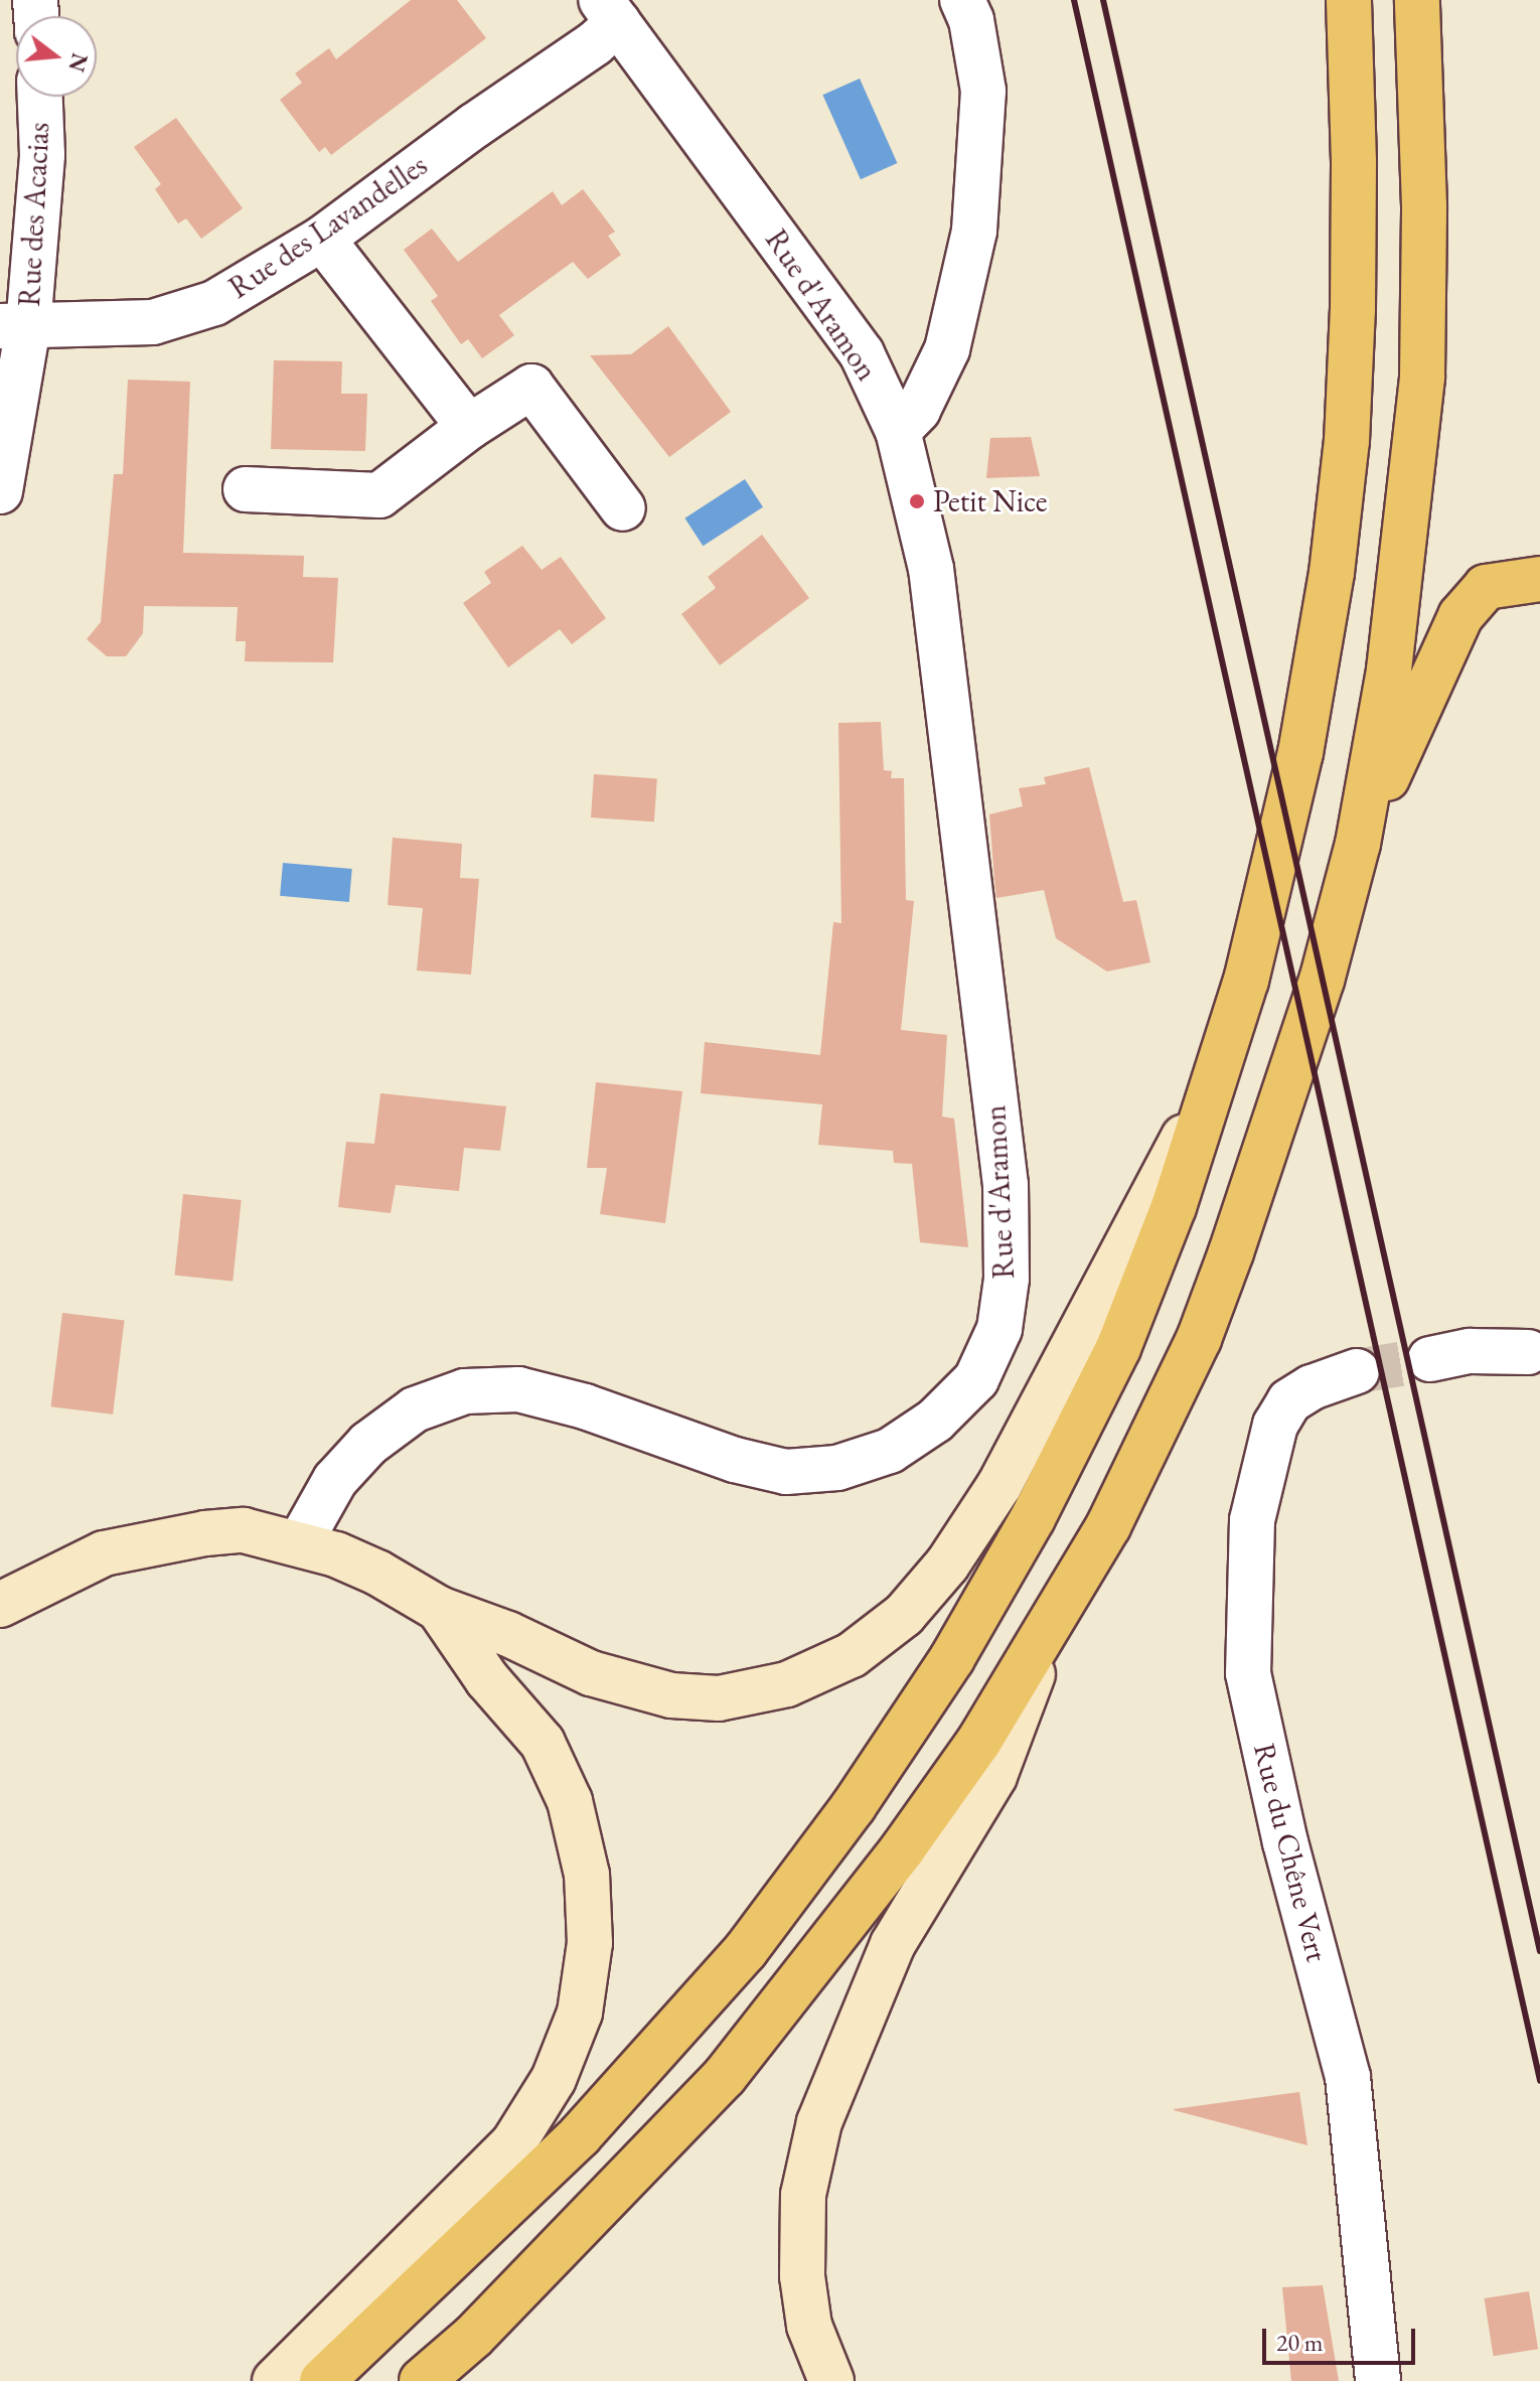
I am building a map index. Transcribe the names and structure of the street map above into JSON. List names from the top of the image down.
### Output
{
  "streets": {
    "street": [
      "Rue des Acacias",
      "Rue des Lavandelles",
      "Rue d'Aramon",
      "Rue du Chêne Vert"
    ]
  },
  "crossings": [
    ["Rue des Acacias", "Rue des Lavandelles"],
    ["Rue des Lavandelles", "Rue d'Aramon"]
  ],
  "places": ["Petit Nice"],
  "scale_bar": "20 m",
  "north": "right"
}
